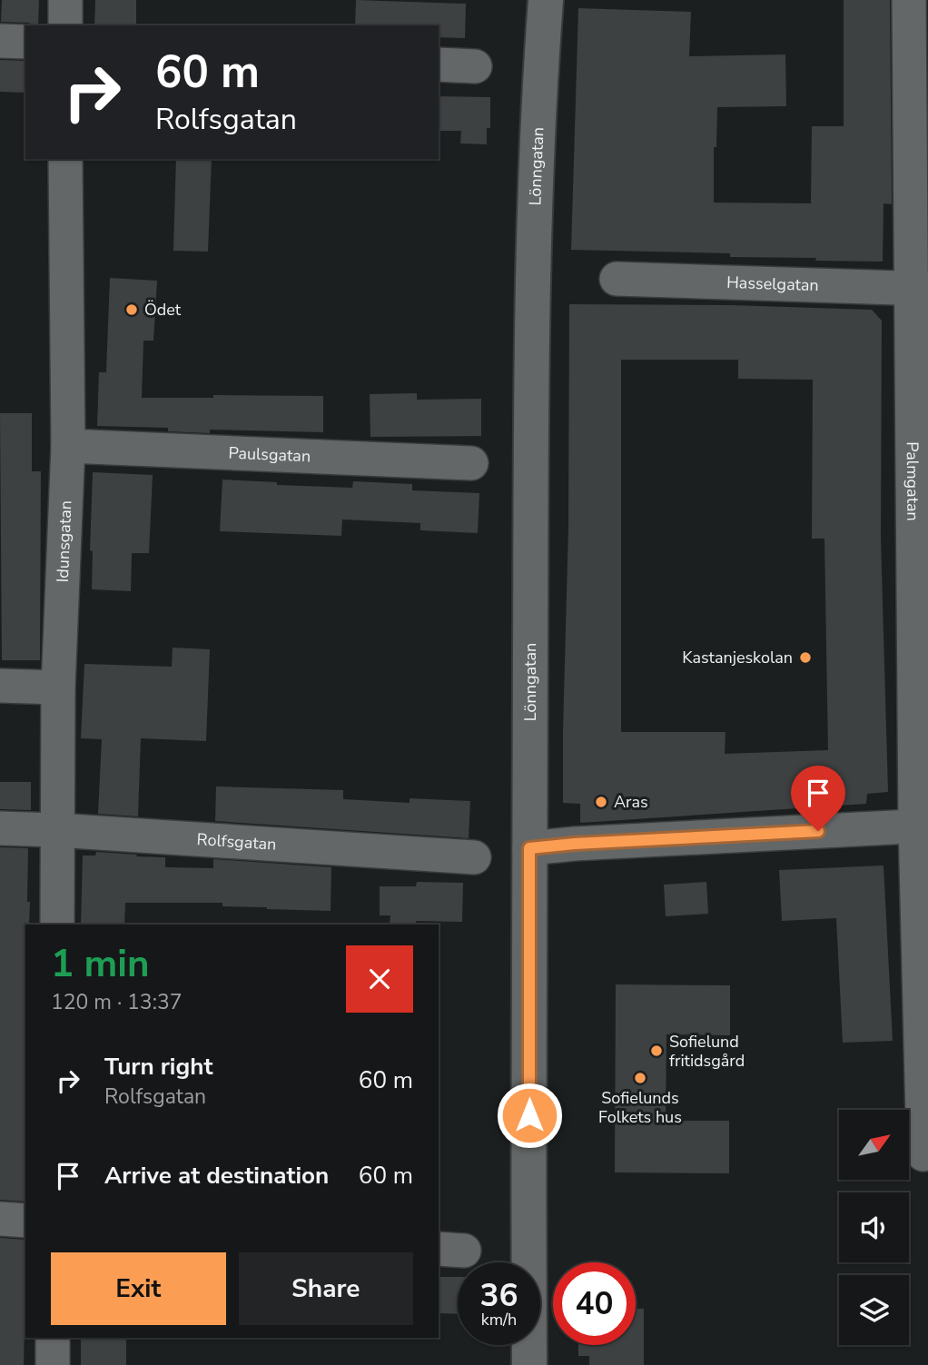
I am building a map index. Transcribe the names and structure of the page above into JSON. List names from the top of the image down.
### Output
{
  "streets": {
    "street": [
      "Lönngatan",
      "Hasselgatan",
      "Paulsgatan",
      "Palmgatan",
      "Idunsgatan",
      "Rolfsgatan"
    ]
  },
  "crossings": [
    ["Hasselgatan", "Palmgatan"],
    ["Paulsgatan", "Idunsgatan"],
    ["Idunsgatan", "Rolfsgatan"]
  ],
  "places": [
    "Ödet",
    "Kastanjeskolan",
    "Aras",
    "Sofielund fritidsgård",
    "Sofielunds Folkets hus"
  ],
  "north": "top right",
  "page": {
    "turn": ["60 m", "Rolfsgatan"],
    "heading": ["1 min", "120 m · 13:37"],
    "list": [
      {
        "name": "Turn right",
        "note": "Rolfsgatan",
        "value": "60 m"
      },
      {
        "name": "Arrive at destination",
        "value": "60 m"
      }
    ],
    "buttons": ["Exit", "Share"],
    "speed": "36 km/h",
    "limit": "40"
  }
}
